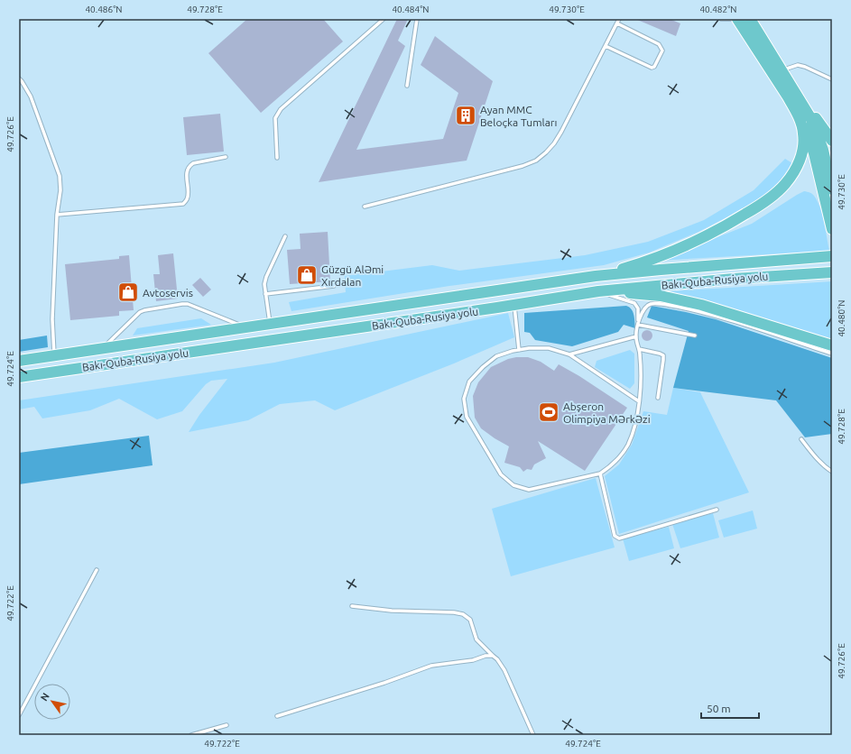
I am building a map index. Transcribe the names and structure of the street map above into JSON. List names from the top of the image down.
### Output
{
  "streets": {
    "highway": ["Bakı-Quba-Rusiya yolu"]
  },
  "places": {
    "building": ["Ayan MMC Beloçka Tumları"],
    "shop": ["Güzgü Aləmi Xırdalan", "Avtoservis"],
    "sports": ["Abşeron Olimpiya Mərkəzi"]
  },
  "scale_bar": "50 m",
  "north": "top left",
  "coordinates": [
    "40.486°N",
    "49.728°E",
    "40.484°N",
    "49.730°E",
    "40.482°N",
    "49.726°E",
    "40.480°N",
    "49.724°E",
    "49.722°E"
  ]
}
